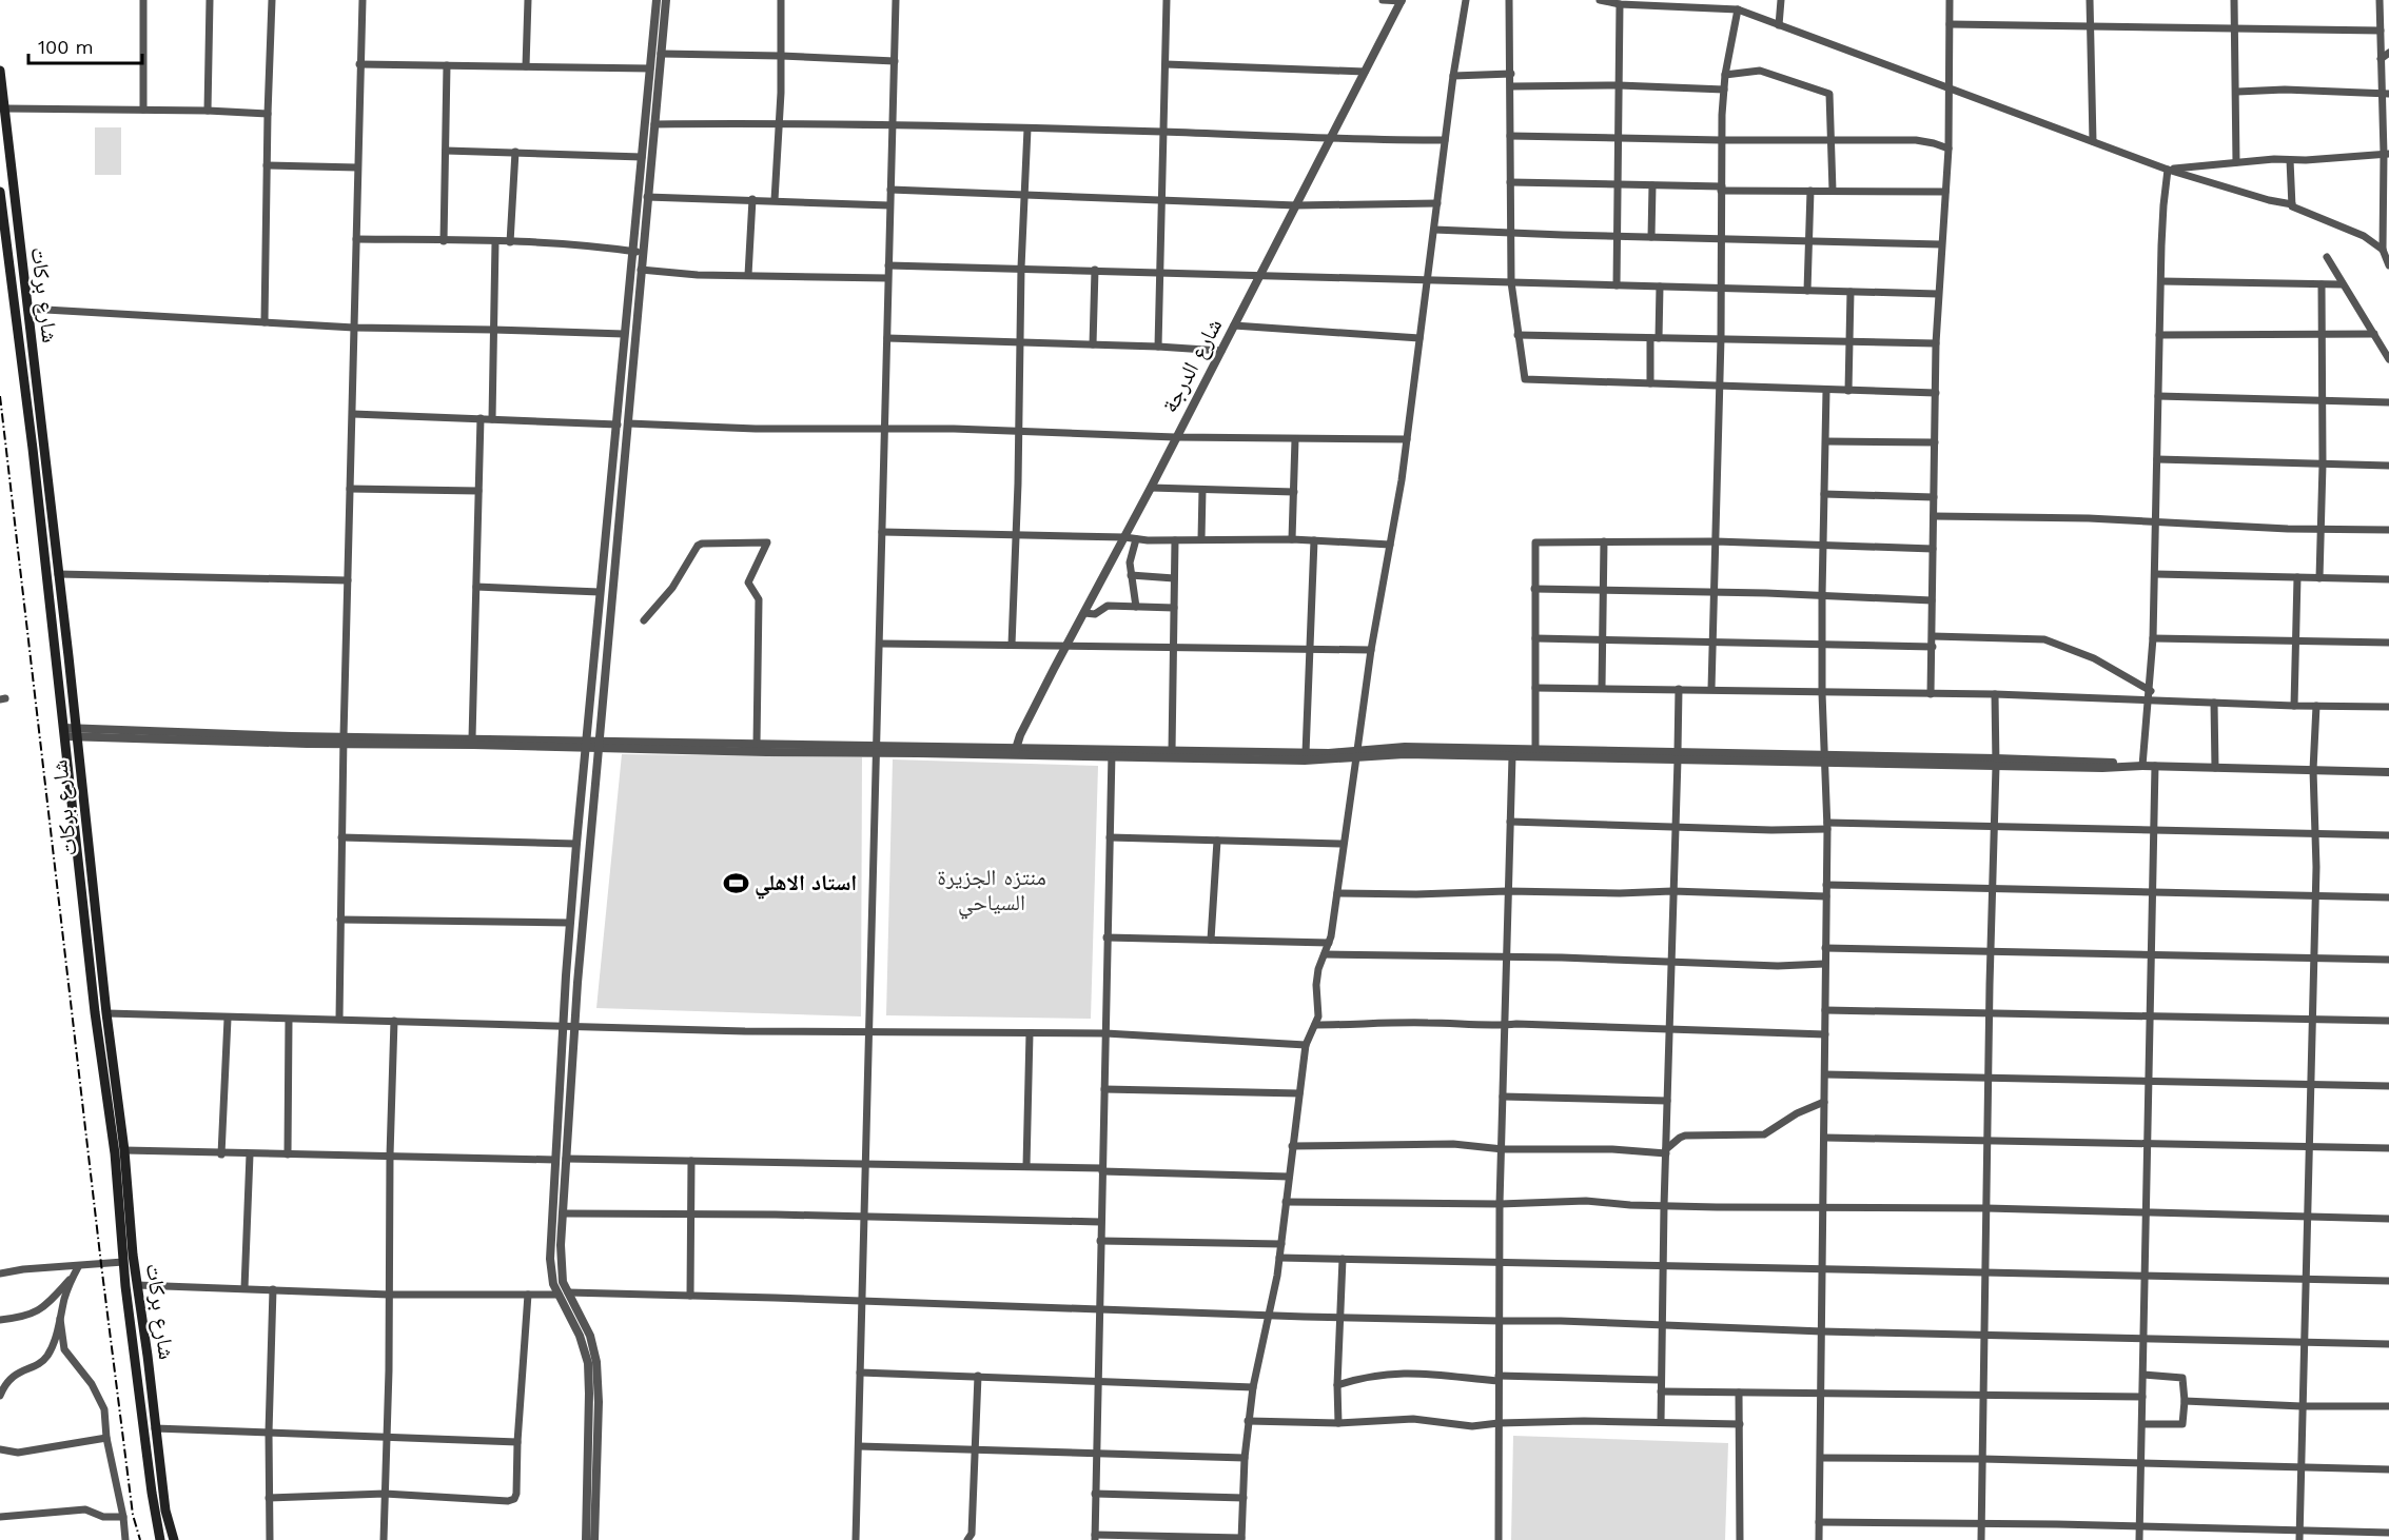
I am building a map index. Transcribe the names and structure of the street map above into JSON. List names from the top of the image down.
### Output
{
  "streets": {
    "main road": ["شارع بركات"],
    "street": ["شارع الدرجة"]
  },
  "parks": ["منتزه الجزيرة السياحي"],
  "places": {
    "sports": ["استاد الاهلي"]
  },
  "scale_bar": "100 m"
}
